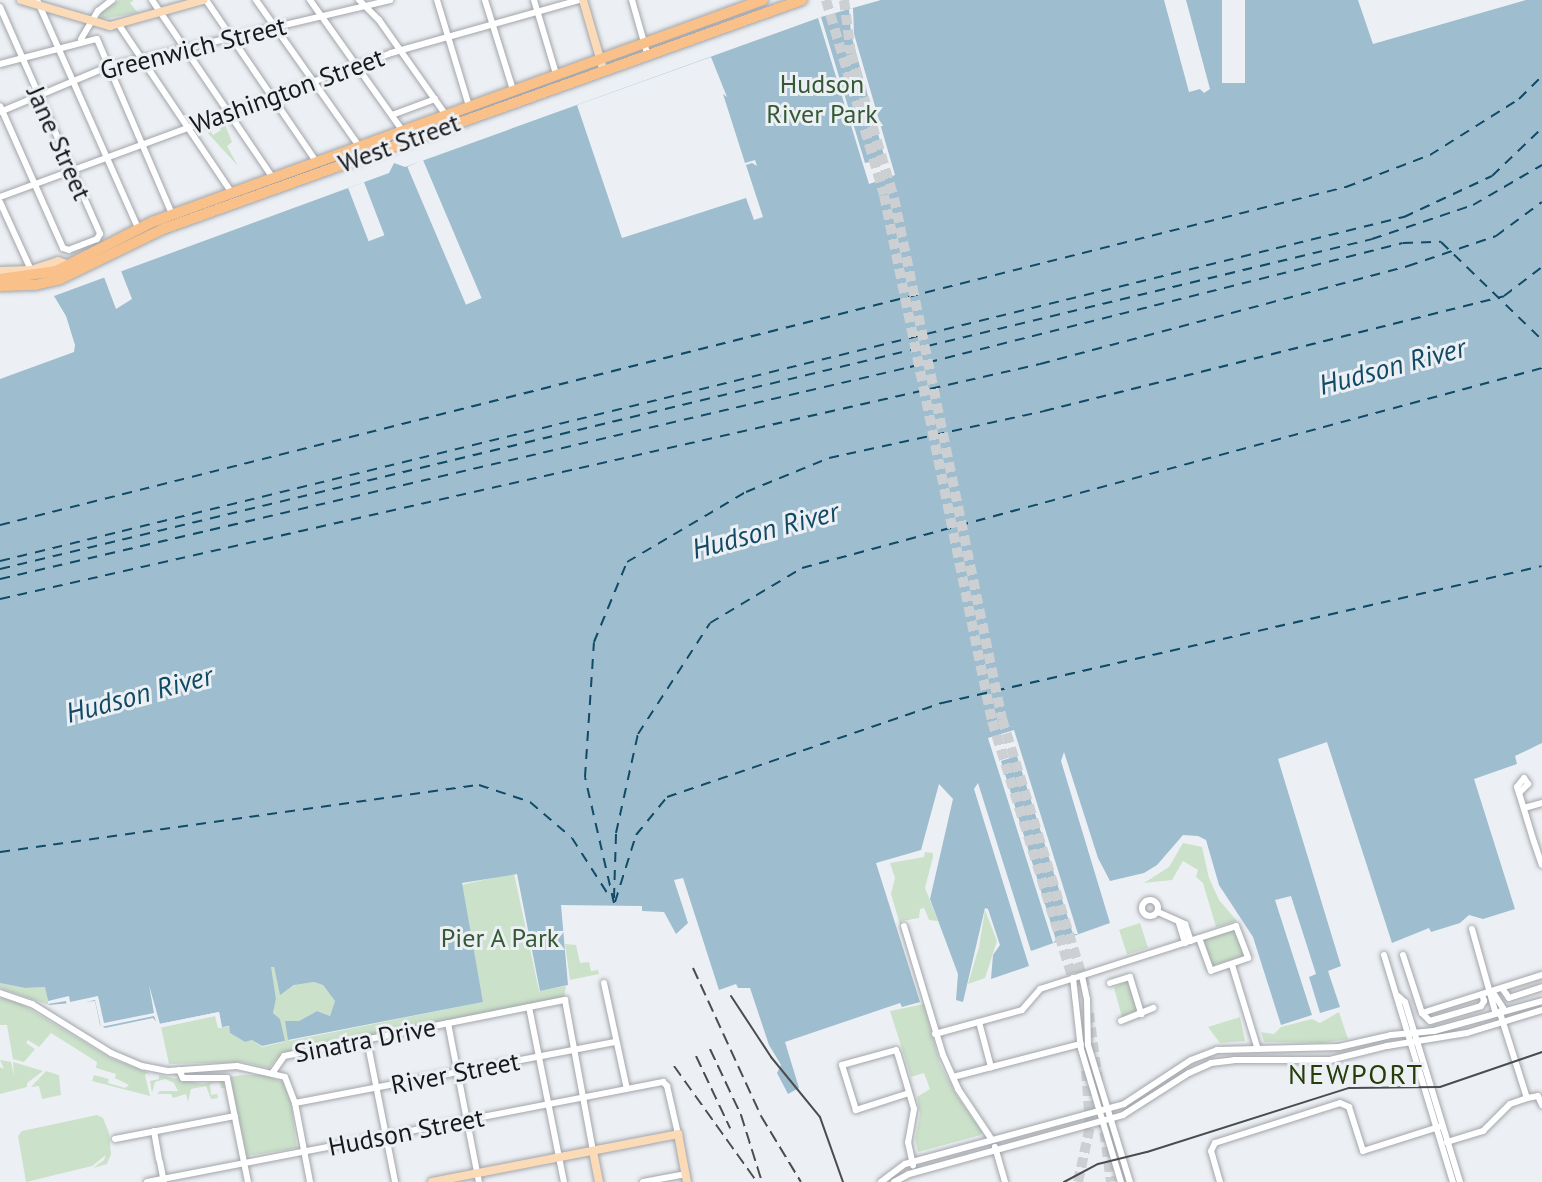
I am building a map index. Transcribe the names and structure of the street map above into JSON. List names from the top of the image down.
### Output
{
  "streets": {
    "highway": ["West Street"],
    "street": [
      "Greenwich Street",
      "Washington Street",
      "Jane Street",
      "Sinatra Drive",
      "River Street",
      "Hudson Street"
    ]
  },
  "crossings": [
    ["Greenwich Street", "Jane Street"],
    ["Washington Street", "Jane Street"],
    ["Sinatra Drive", "River Street"]
  ],
  "districts": ["NEWPORT"],
  "water": ["Hudson River"],
  "parks": ["Hudson River Park", "Pier A Park"]
}
